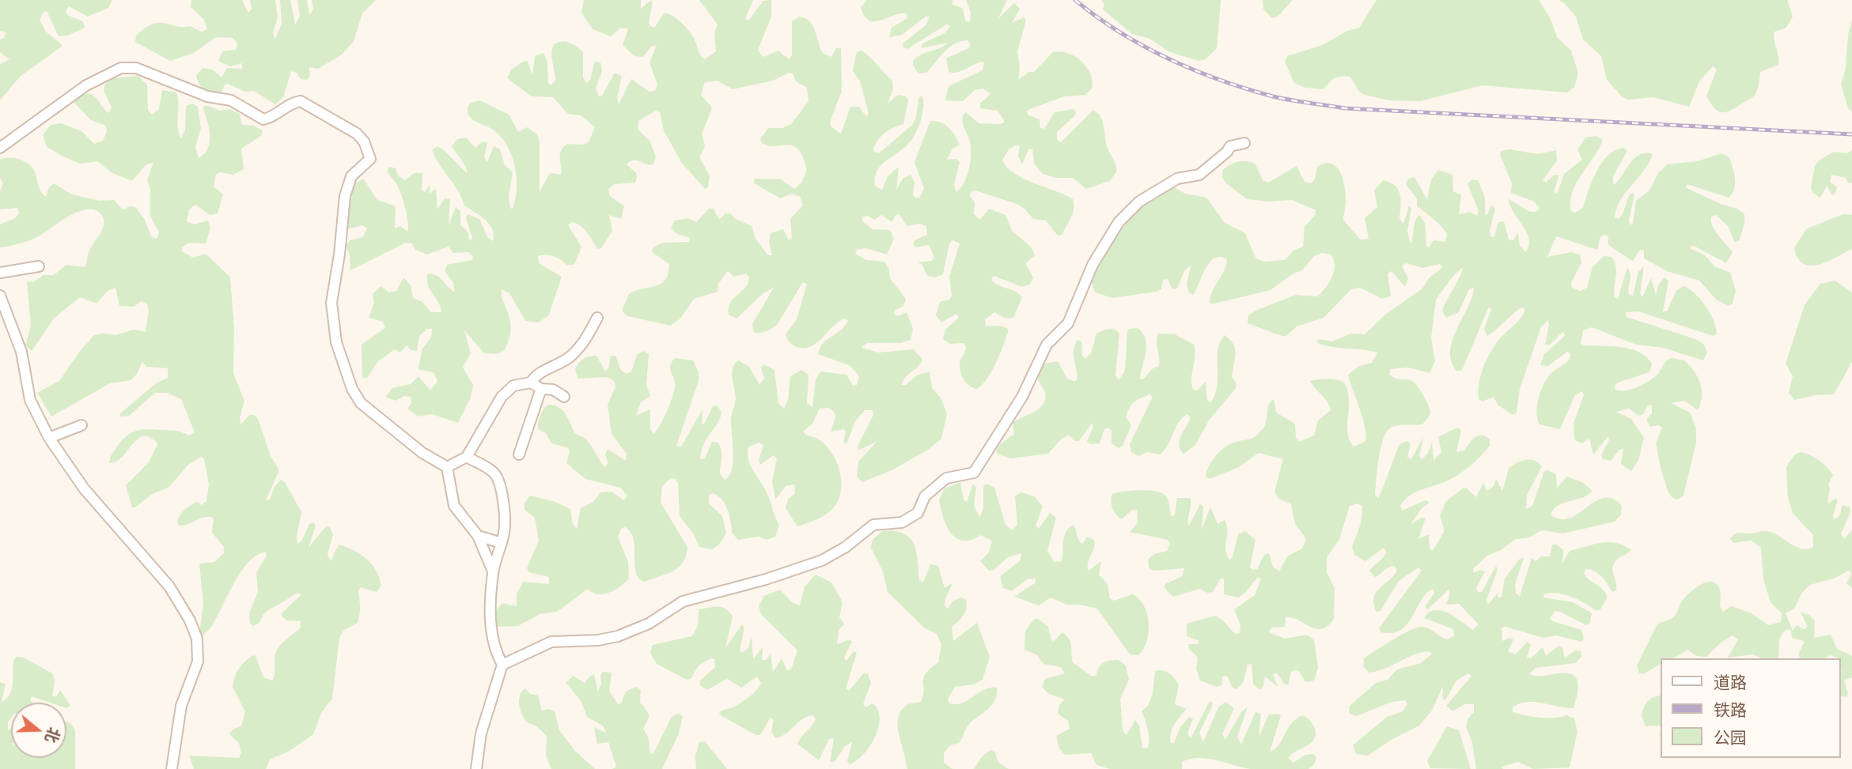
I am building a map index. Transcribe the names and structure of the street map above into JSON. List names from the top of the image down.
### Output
{
  "legend": ["道路", "铁路", "公园"],
  "north": "right"
}
